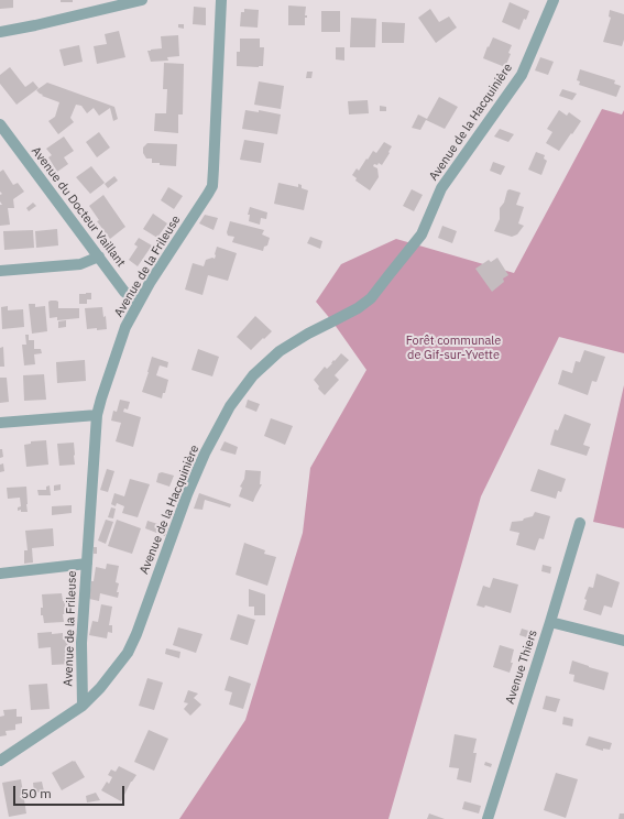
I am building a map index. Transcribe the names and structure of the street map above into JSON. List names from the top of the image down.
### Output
{
  "streets": {
    "street": [
      "Avenue de la Hacquinière",
      "Avenue du Docteur Vaillant",
      "Avenue de la Frileuse",
      "Avenue Thiers"
    ]
  },
  "crossings": [
    ["Avenue de la Hacquinière", "Avenue de la Frileuse"],
    ["Avenue du Docteur Vaillant", "Avenue de la Frileuse"]
  ],
  "parks": ["Forêt communale de Gif-sur-Yvette"],
  "scale_bar": "50 m"
}
